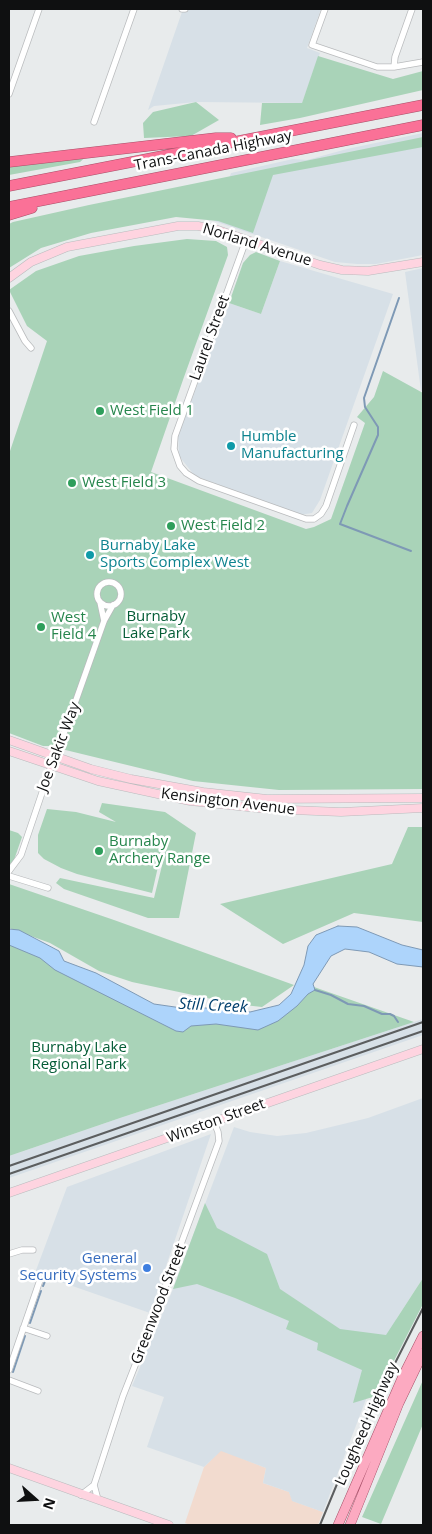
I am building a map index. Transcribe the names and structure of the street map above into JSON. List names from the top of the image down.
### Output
{
  "streets": {
    "highway": ["Trans-Canada Highway"],
    "main road": ["Lougheed Highway"],
    "street": [
      "Norland Avenue",
      "Laurel Street",
      "Joe Sakic Way",
      "Kensington Avenue",
      "Winston Street",
      "Greenwood Street"
    ]
  },
  "crossings": [
    ["Norland Avenue", "Laurel Street"],
    ["Joe Sakic Way", "Kensington Avenue"],
    ["Winston Street", "Greenwood Street"]
  ],
  "water": ["Still Creek"],
  "parks": ["Burnaby Lake Park", "Burnaby Lake Regional Park"],
  "places": [
    "West Field 1",
    "Humble Manufacturing",
    "West Field 3",
    "West Field 2",
    "Burnaby Lake Sports Complex West",
    "West Field 4",
    "Burnaby Archery Range",
    "General Security Systems"
  ],
  "north": "right"
}
